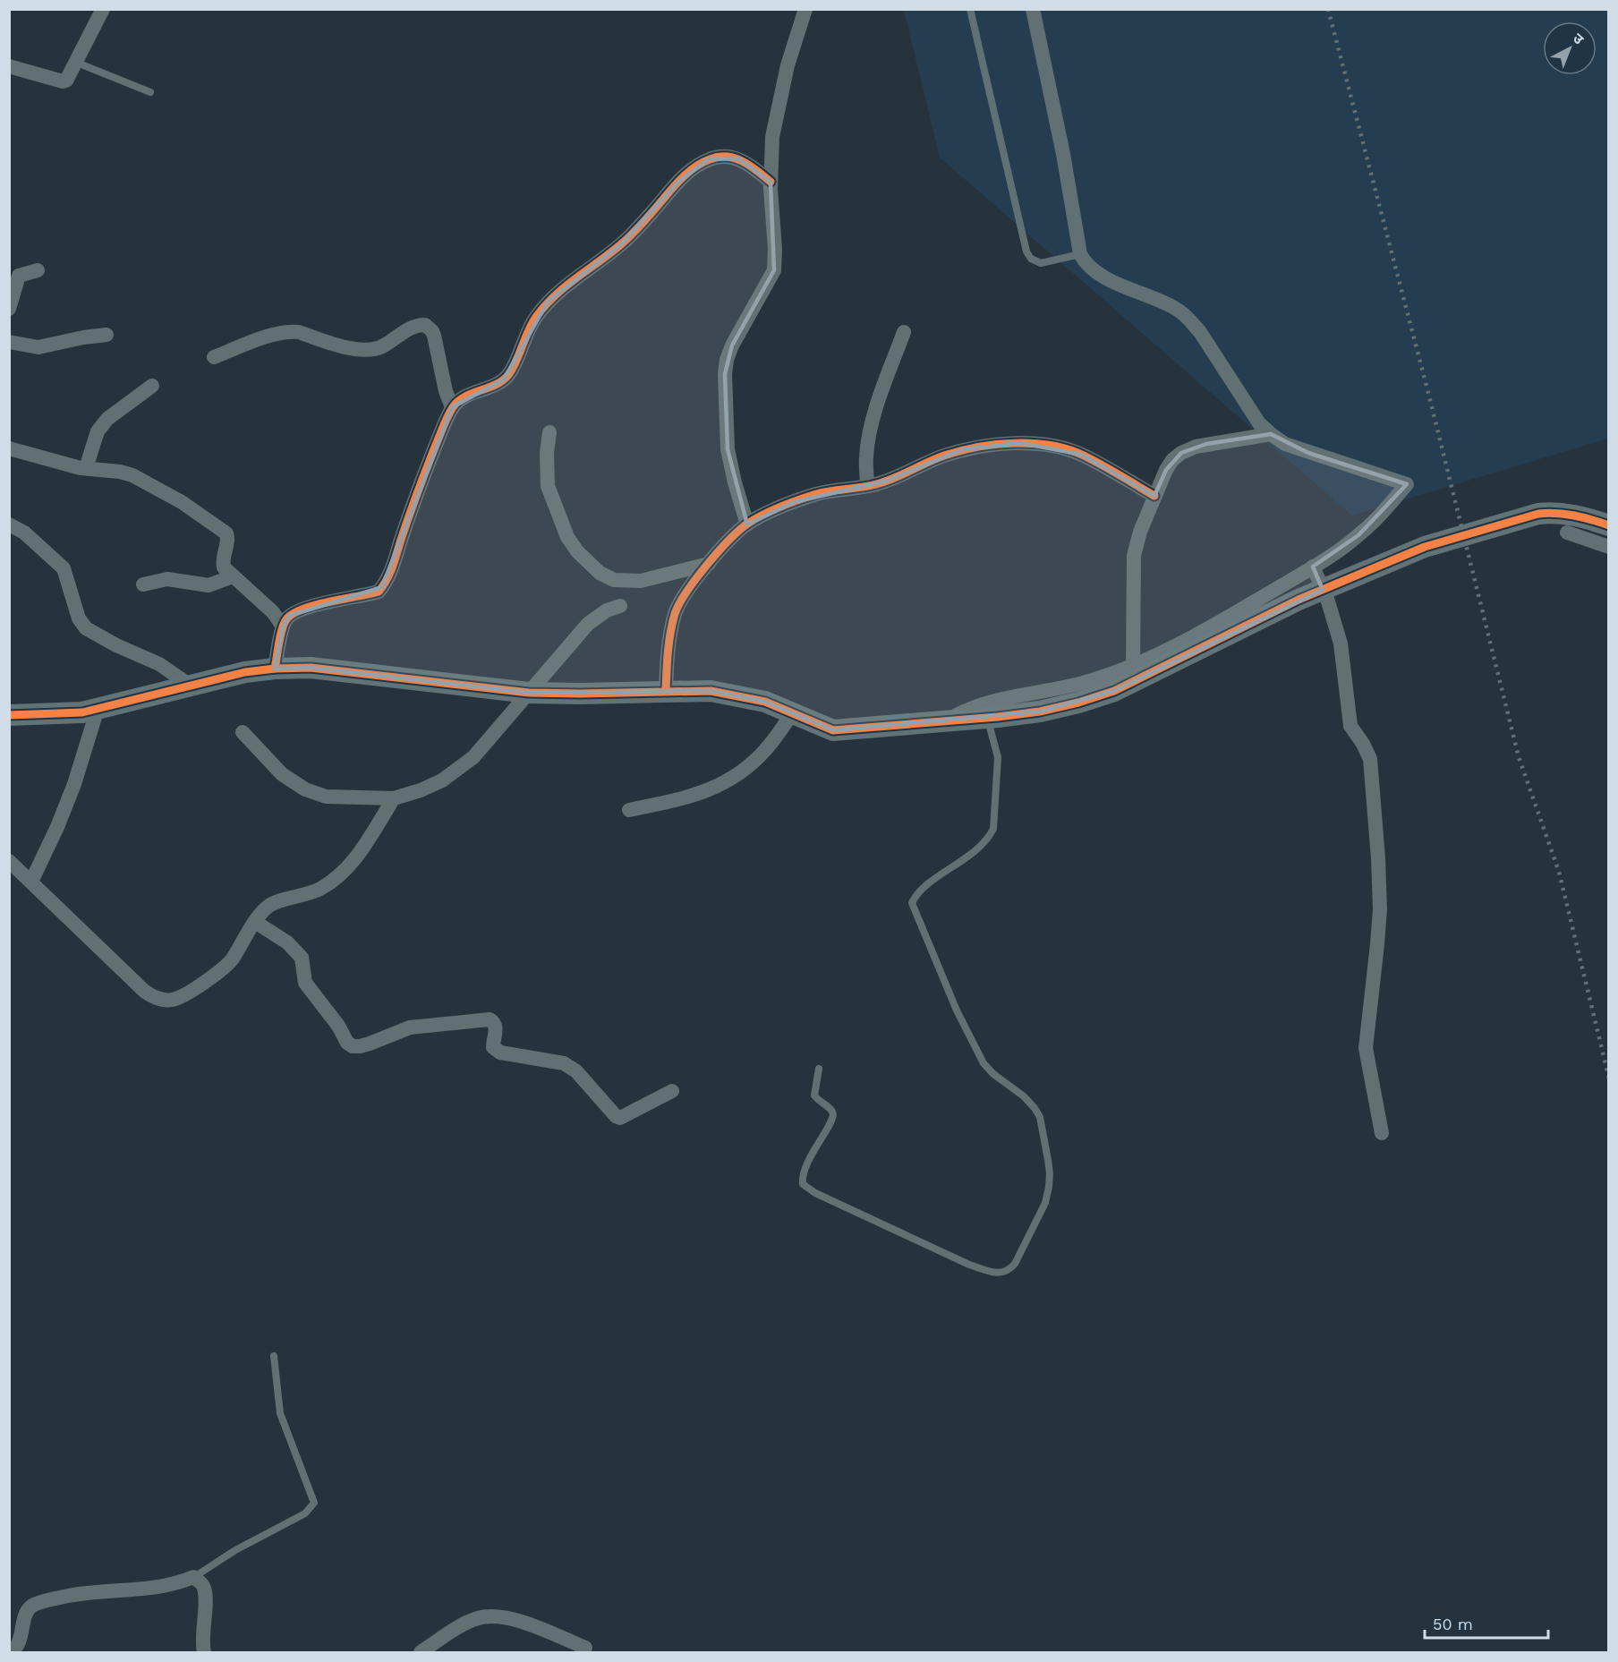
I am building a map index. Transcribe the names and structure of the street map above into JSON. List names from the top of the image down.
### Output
{
  "scale_bar": "50 m",
  "north": "top right"
}
